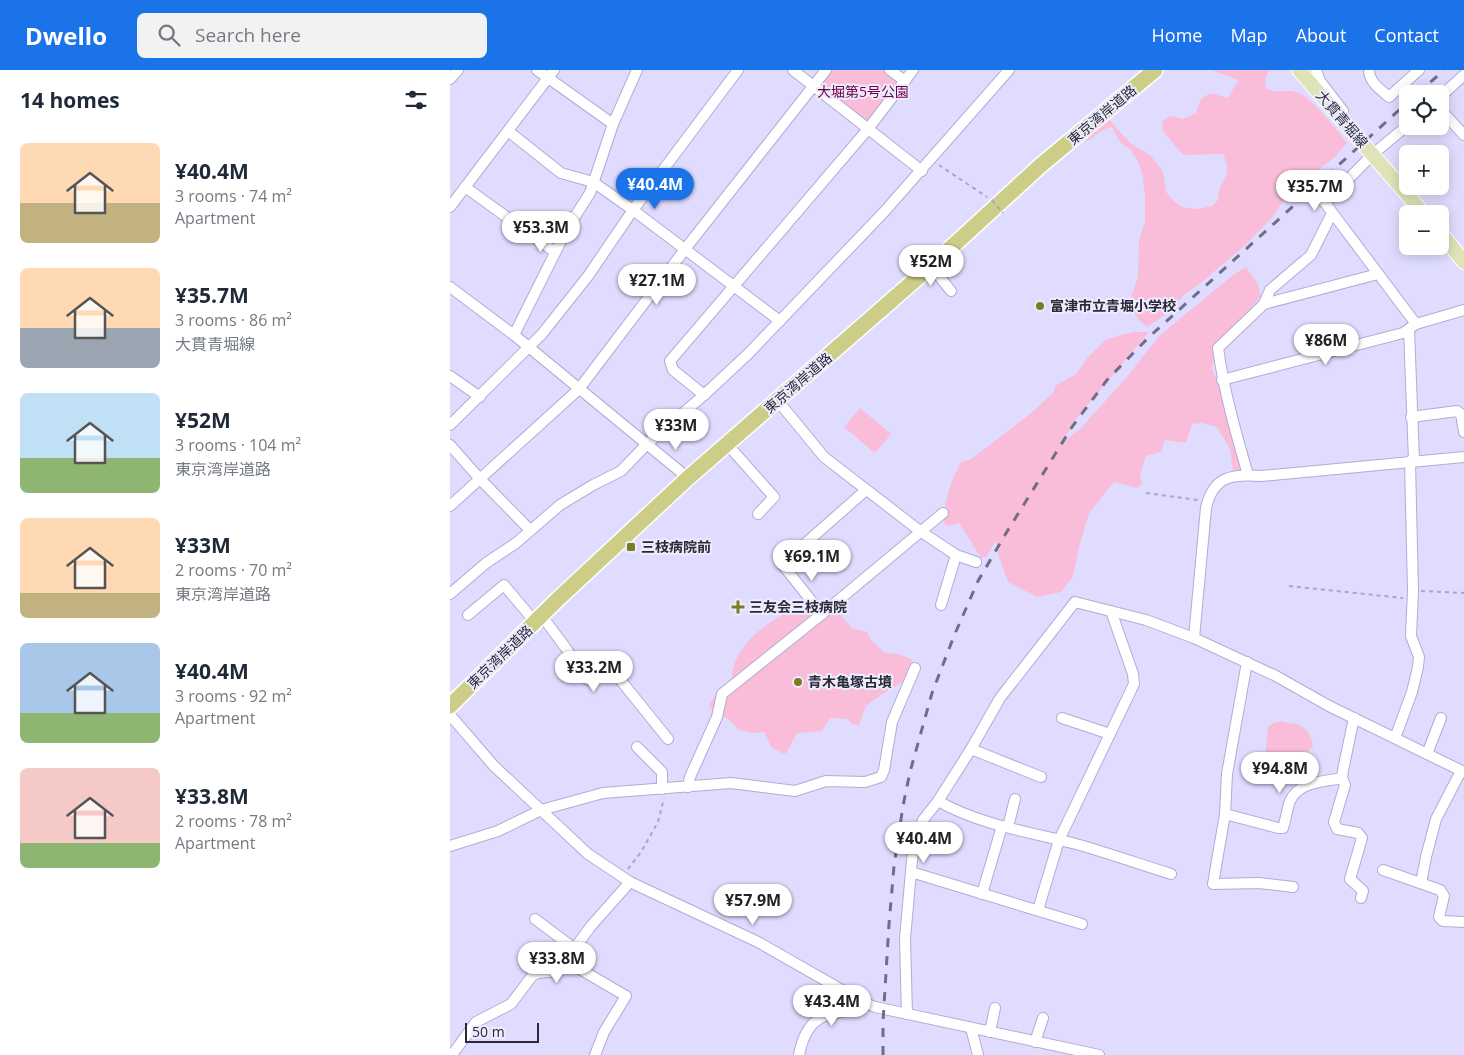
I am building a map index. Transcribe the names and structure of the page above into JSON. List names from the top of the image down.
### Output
{
  "streets": {
    "highway": ["東京湾岸道路"],
    "main road": ["大貫青堀線"]
  },
  "parks": ["大堀第5号公園"],
  "places": {
    "other": ["富津市立青堀小学校", "青木亀塚古墳"],
    "transit": ["三枝病院前"],
    "health": ["三友会三枝病院"]
  },
  "scale_bar": "50 m",
  "page": {
    "header": "Dwello",
    "search": "Search here",
    "nav": [
      "Home",
      "Map",
      "About",
      "Contact"
    ],
    "heading": "14 homes",
    "map_buttons": ["+", "−"],
    "list": [
      {
        "name": "¥40.4M",
        "note": "3 rooms · 74 m² · Apartment"
      },
      {
        "name": "¥35.7M",
        "note": "3 rooms · 86 m² · 大貫青堀線"
      },
      {
        "name": "¥52M",
        "note": "3 rooms · 104 m² · 東京湾岸道路"
      },
      {
        "name": "¥33M",
        "note": "2 rooms · 70 m² · 東京湾岸道路"
      },
      {
        "name": "¥40.4M",
        "note": "3 rooms · 92 m² · Apartment"
      },
      {
        "name": "¥33.8M",
        "note": "2 rooms · 78 m² · Apartment"
      }
    ],
    "price": [
      "¥40.4M",
      "¥35.7M",
      "¥53.3M",
      "¥52M",
      "¥27.1M",
      "¥86M",
      "¥33M",
      "¥69.1M",
      "¥33.2M",
      "¥94.8M",
      "¥40.4M",
      "¥57.9M",
      "¥33.8M",
      "¥43.4M"
    ],
    "scale": "50 m"
  }
}
